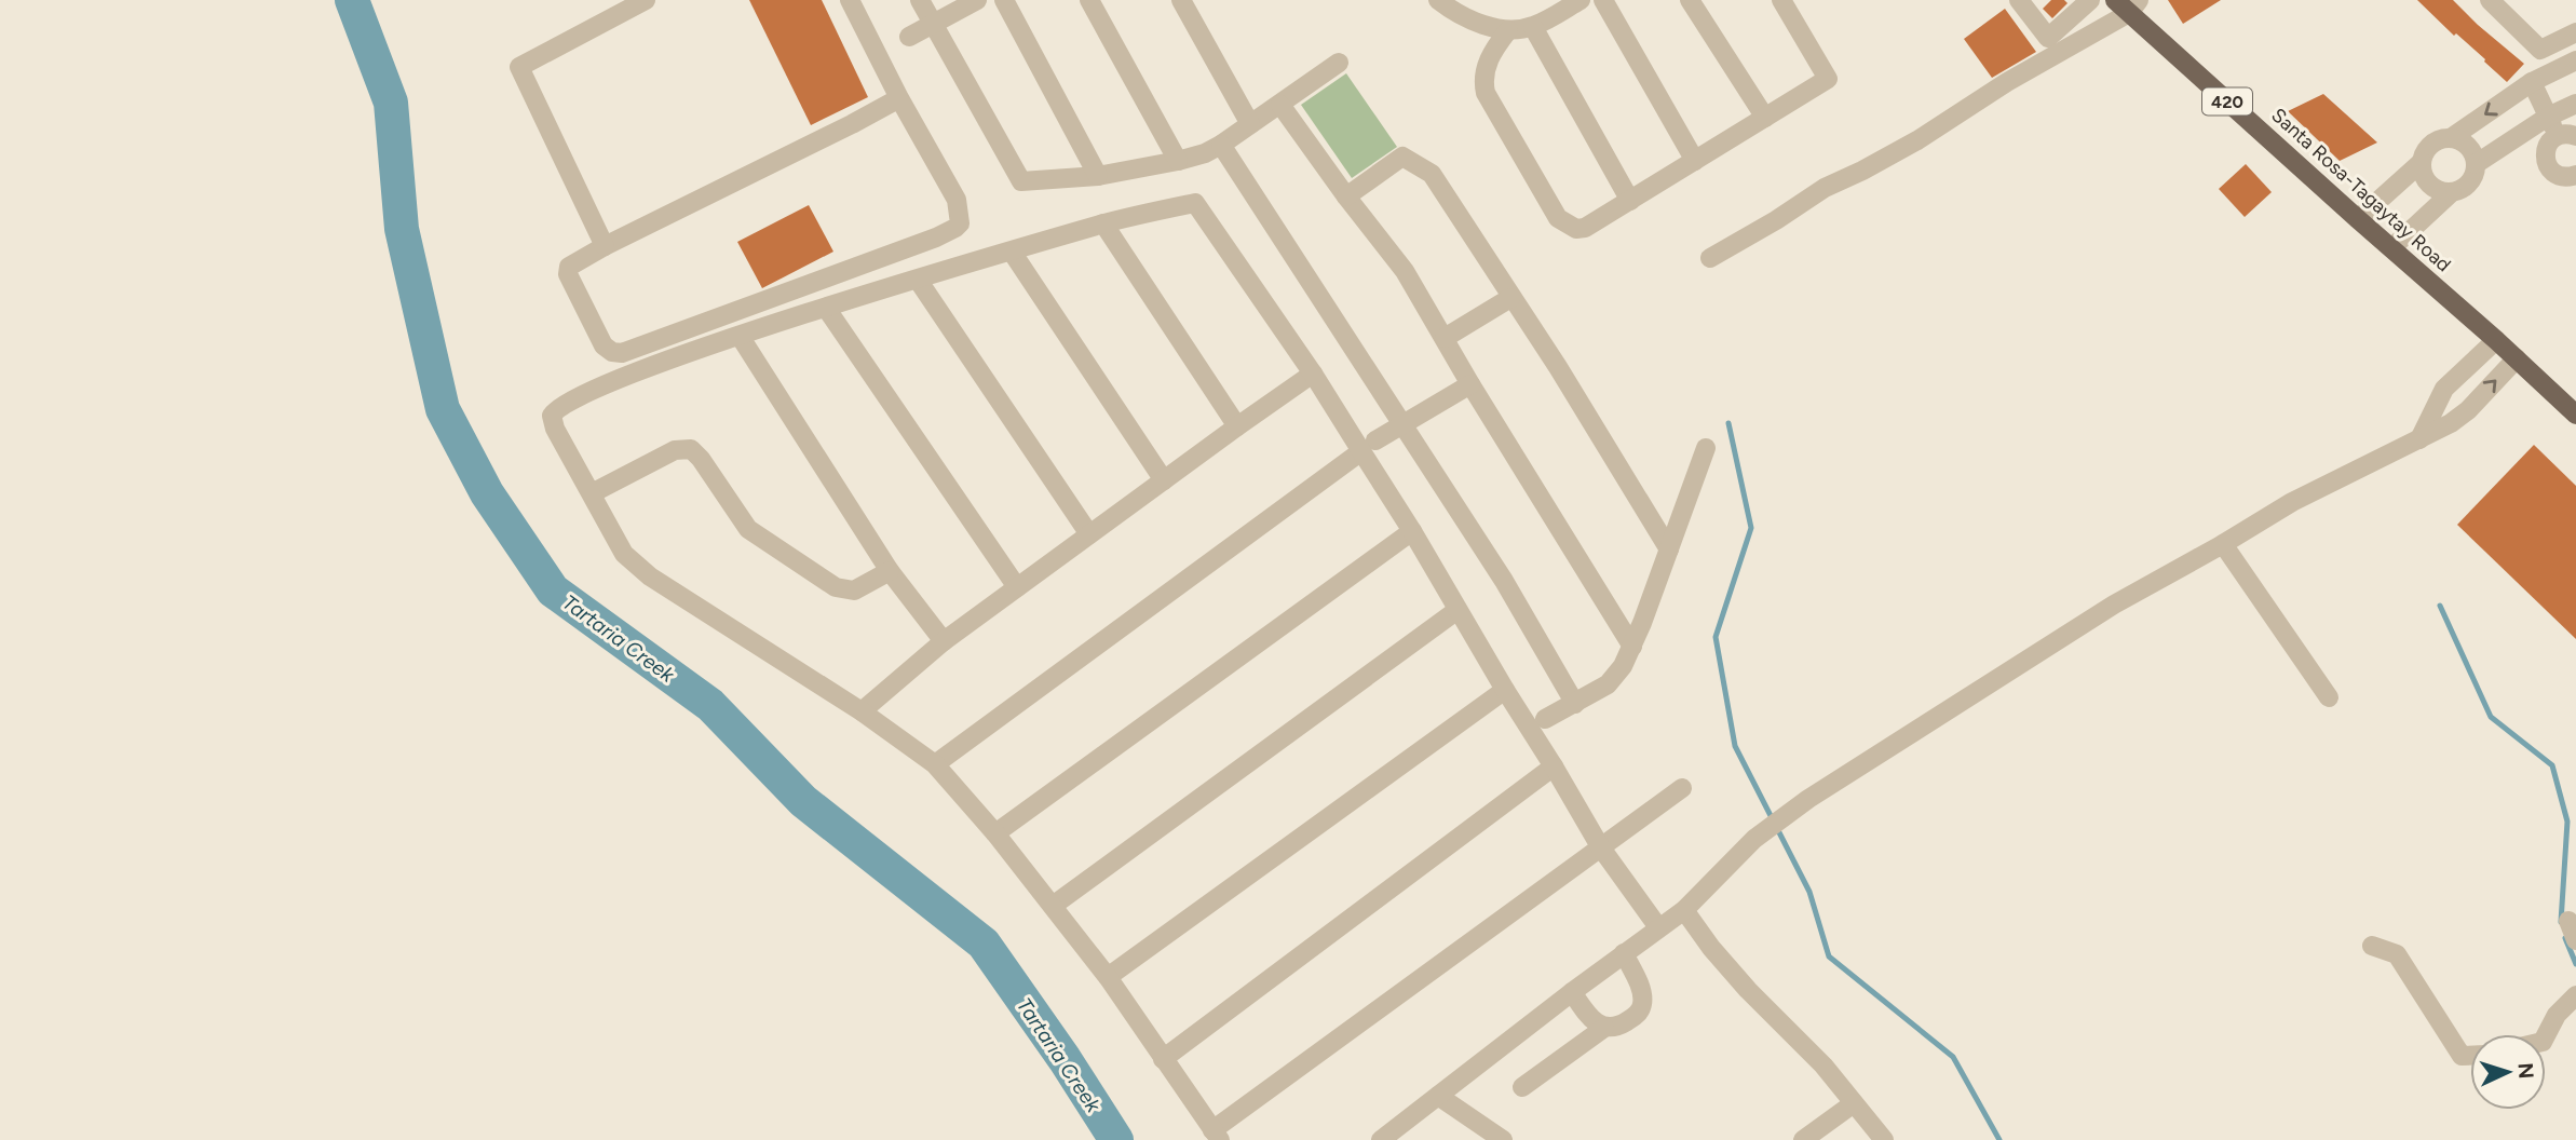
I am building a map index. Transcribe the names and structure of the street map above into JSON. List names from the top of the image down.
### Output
{
  "streets": {
    "main road": ["420", "Santa Rosa-Tagaytay Road"]
  },
  "water": ["Tartaria Creek"],
  "north": "right"
}
